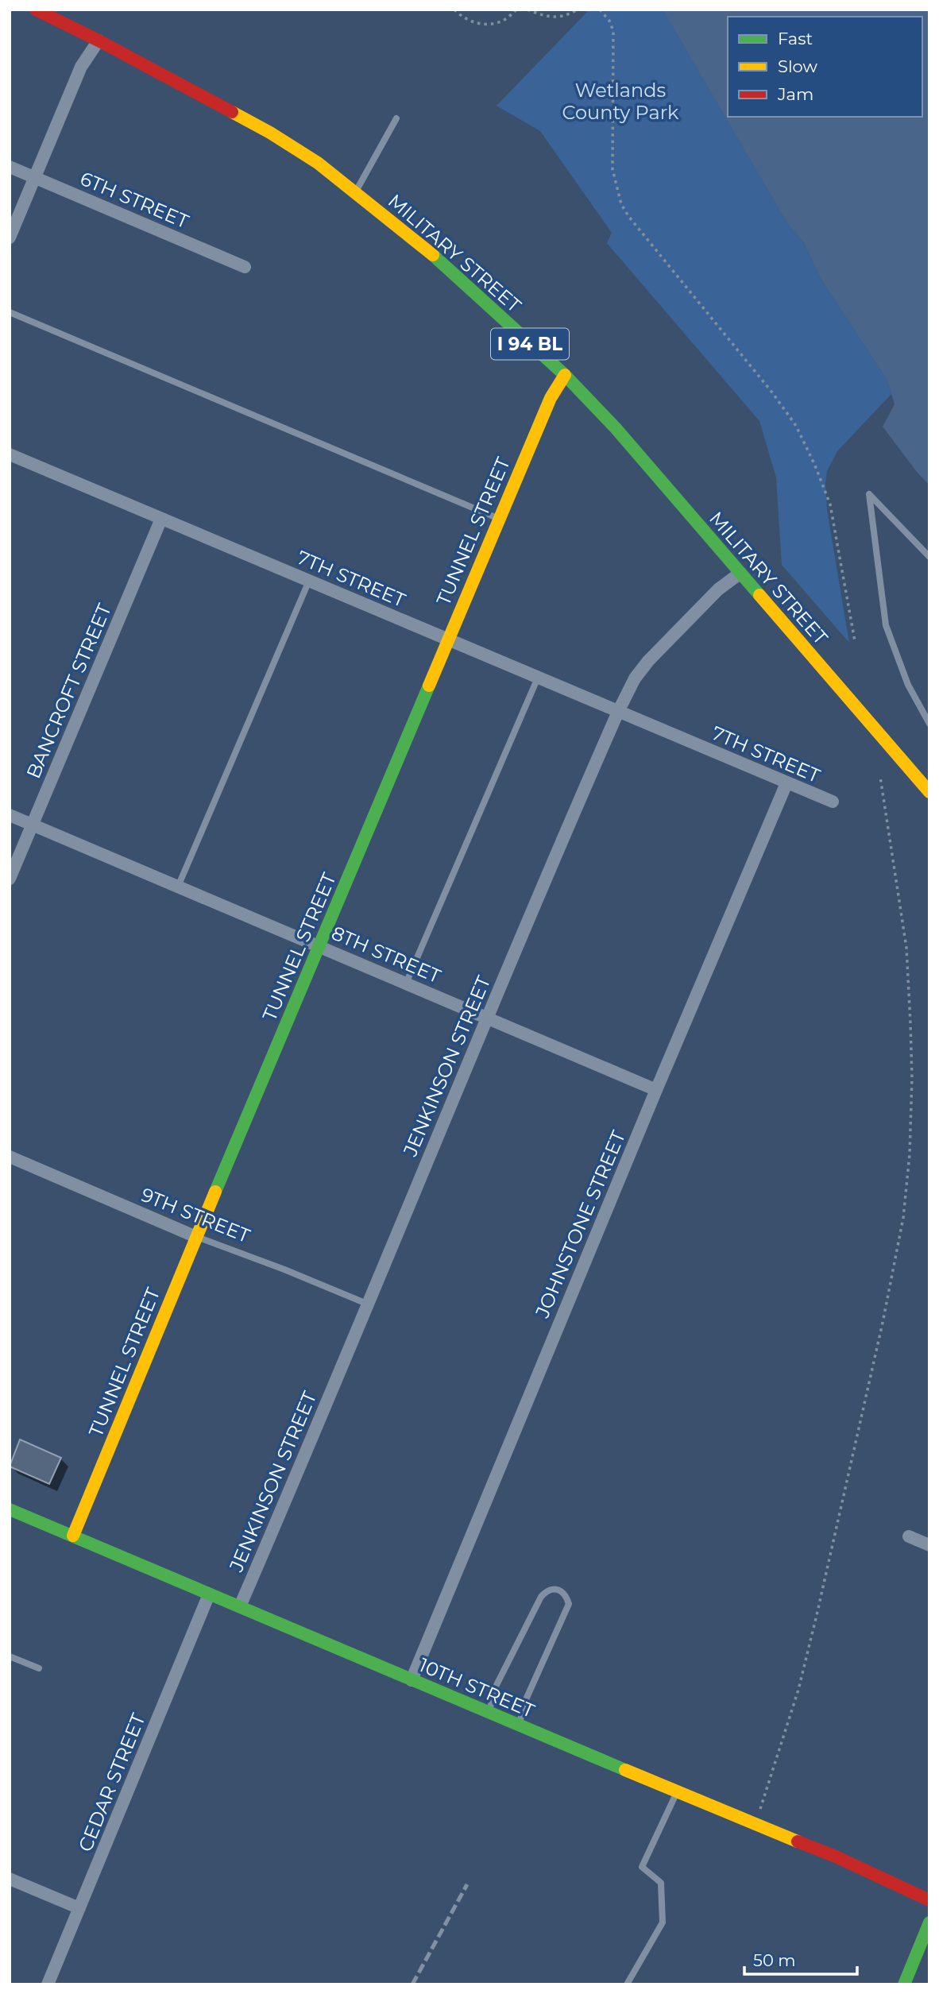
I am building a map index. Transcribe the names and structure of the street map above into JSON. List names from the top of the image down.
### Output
{
  "streets": {
    "street": [
      "6TH STREET",
      "MILITARY STREET",
      "I 94 BL",
      "TUNNEL STREET",
      "7TH STREET",
      "BANCROFT STREET",
      "8TH STREET",
      "JENKINSON STREET",
      "9TH STREET",
      "JOHNSTONE STREET",
      "10TH STREET",
      "CEDAR STREET"
    ]
  },
  "crossings": [
    ["MILITARY STREET", "TUNNEL STREET"],
    ["MILITARY STREET", "JENKINSON STREET"],
    ["TUNNEL STREET", "7TH STREET"],
    ["TUNNEL STREET", "8TH STREET"],
    ["TUNNEL STREET", "9TH STREET"],
    ["TUNNEL STREET", "10TH STREET"],
    ["7TH STREET", "BANCROFT STREET"],
    ["7TH STREET", "JENKINSON STREET"],
    ["7TH STREET", "JOHNSTONE STREET"],
    ["BANCROFT STREET", "8TH STREET"],
    ["8TH STREET", "JENKINSON STREET"],
    ["8TH STREET", "JOHNSTONE STREET"],
    ["JENKINSON STREET", "9TH STREET"],
    ["JENKINSON STREET", "10TH STREET"],
    ["JOHNSTONE STREET", "10TH STREET"],
    ["10TH STREET", "CEDAR STREET"]
  ],
  "parks": ["Wetlands County Park"],
  "legend": ["Fast", "Slow", "Jam"],
  "scale_bar": "50 m"
}
